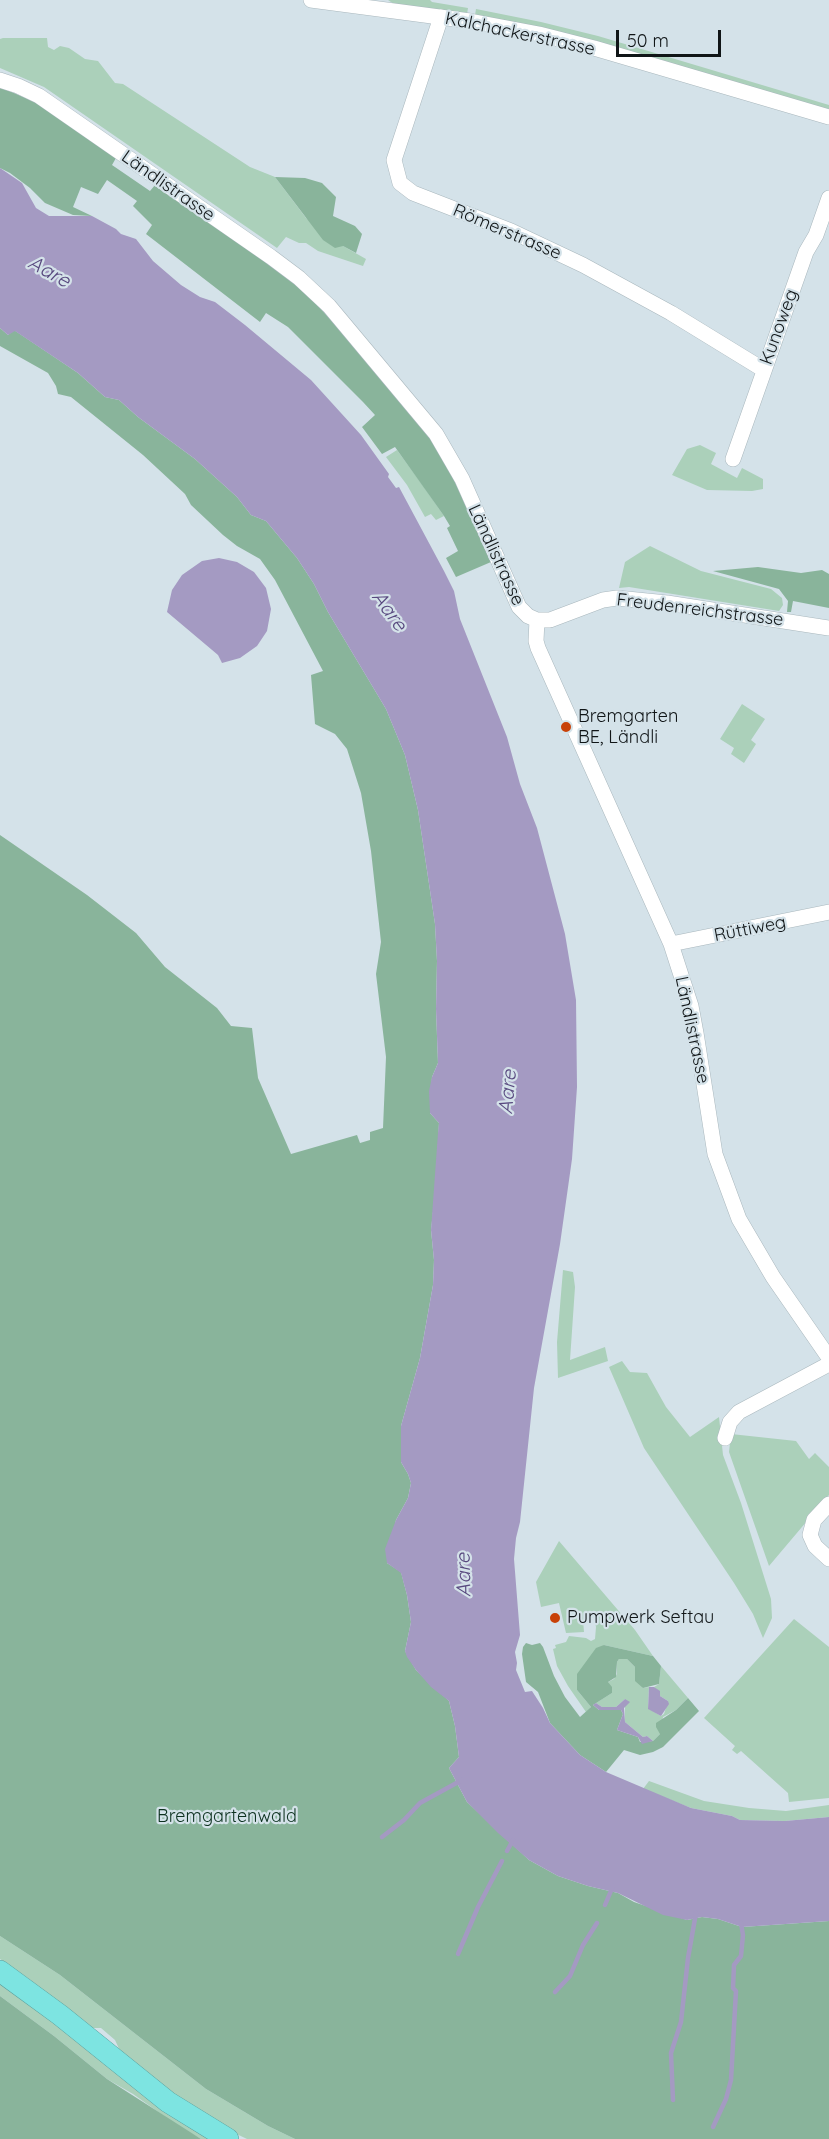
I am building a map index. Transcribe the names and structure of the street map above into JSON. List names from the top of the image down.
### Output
{
  "streets": {
    "street": [
      "Kalchackerstrasse",
      "Ländlistrasse",
      "Römerstrasse",
      "Kunoweg",
      "Freudenreichstrasse",
      "Rüttiweg"
    ]
  },
  "crossings": [
    ["Kalchackerstrasse", "Römerstrasse"],
    ["Ländlistrasse", "Freudenreichstrasse"],
    ["Ländlistrasse", "Rüttiweg"],
    ["Römerstrasse", "Kunoweg"]
  ],
  "water": ["Aare"],
  "parks": ["Bremgartenwald"],
  "places": ["Bremgarten BE, Ländli", "Pumpwerk Seftau"],
  "scale_bar": "50 m"
}
